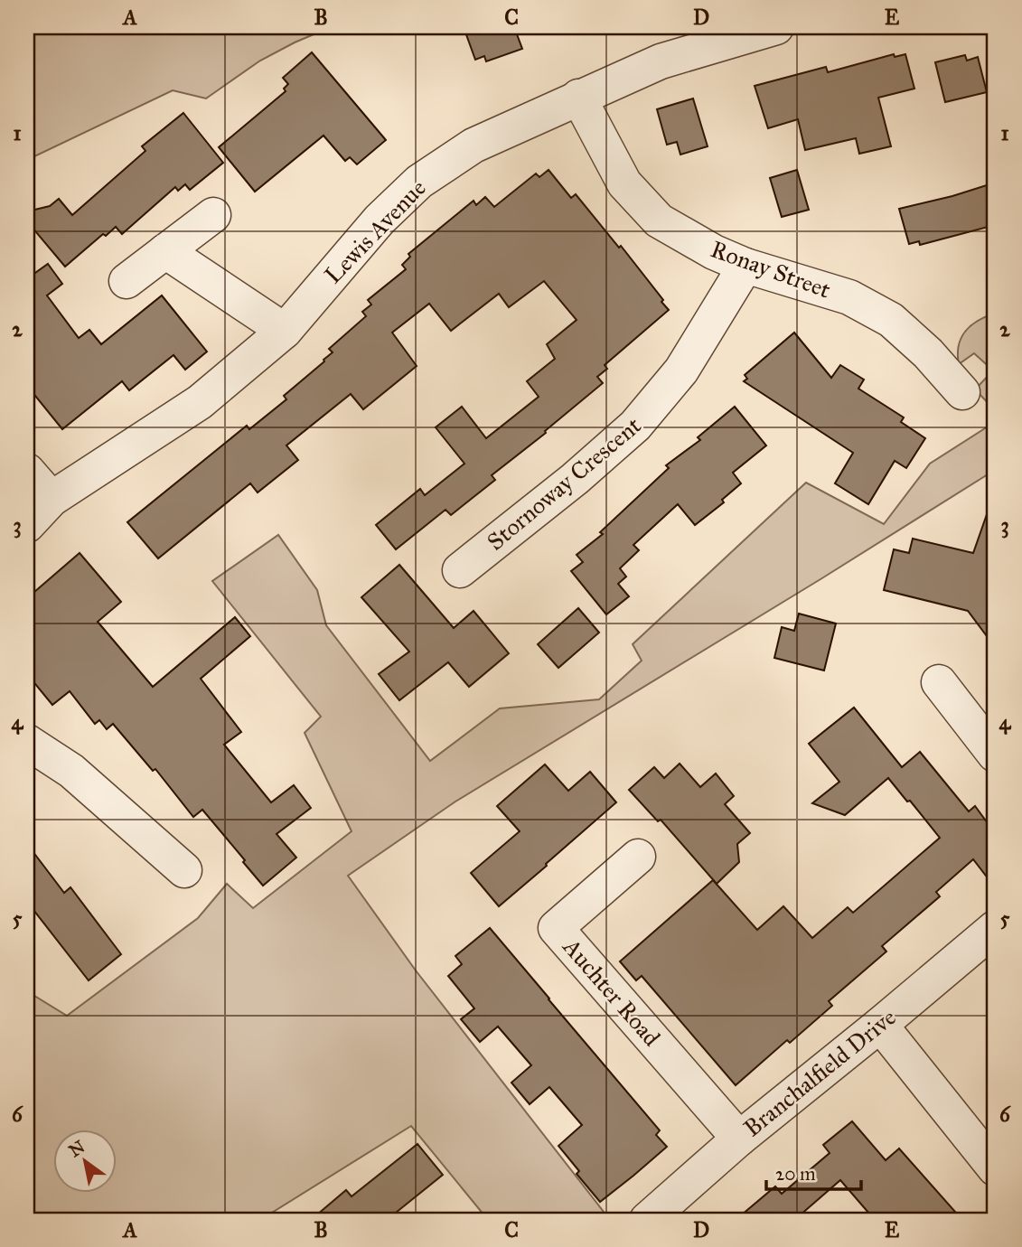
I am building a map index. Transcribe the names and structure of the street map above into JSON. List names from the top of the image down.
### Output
{
  "streets": {
    "street": [
      "Lewis Avenue",
      "Ronay Street",
      "Stornoway Crescent",
      "Auchter Road",
      "Branchalfield Drive"
    ]
  },
  "crossings": [
    ["Lewis Avenue", "Ronay Street"],
    ["Ronay Street", "Stornoway Crescent"],
    ["Auchter Road", "Branchalfield Drive"]
  ],
  "scale_bar": "20 m",
  "north": "top left",
  "grid": {
    "columns": [
      "A",
      "B",
      "C",
      "D",
      "E"
    ],
    "rows": [
      "1",
      "2",
      "3",
      "4",
      "5",
      "6"
    ]
  }
}
